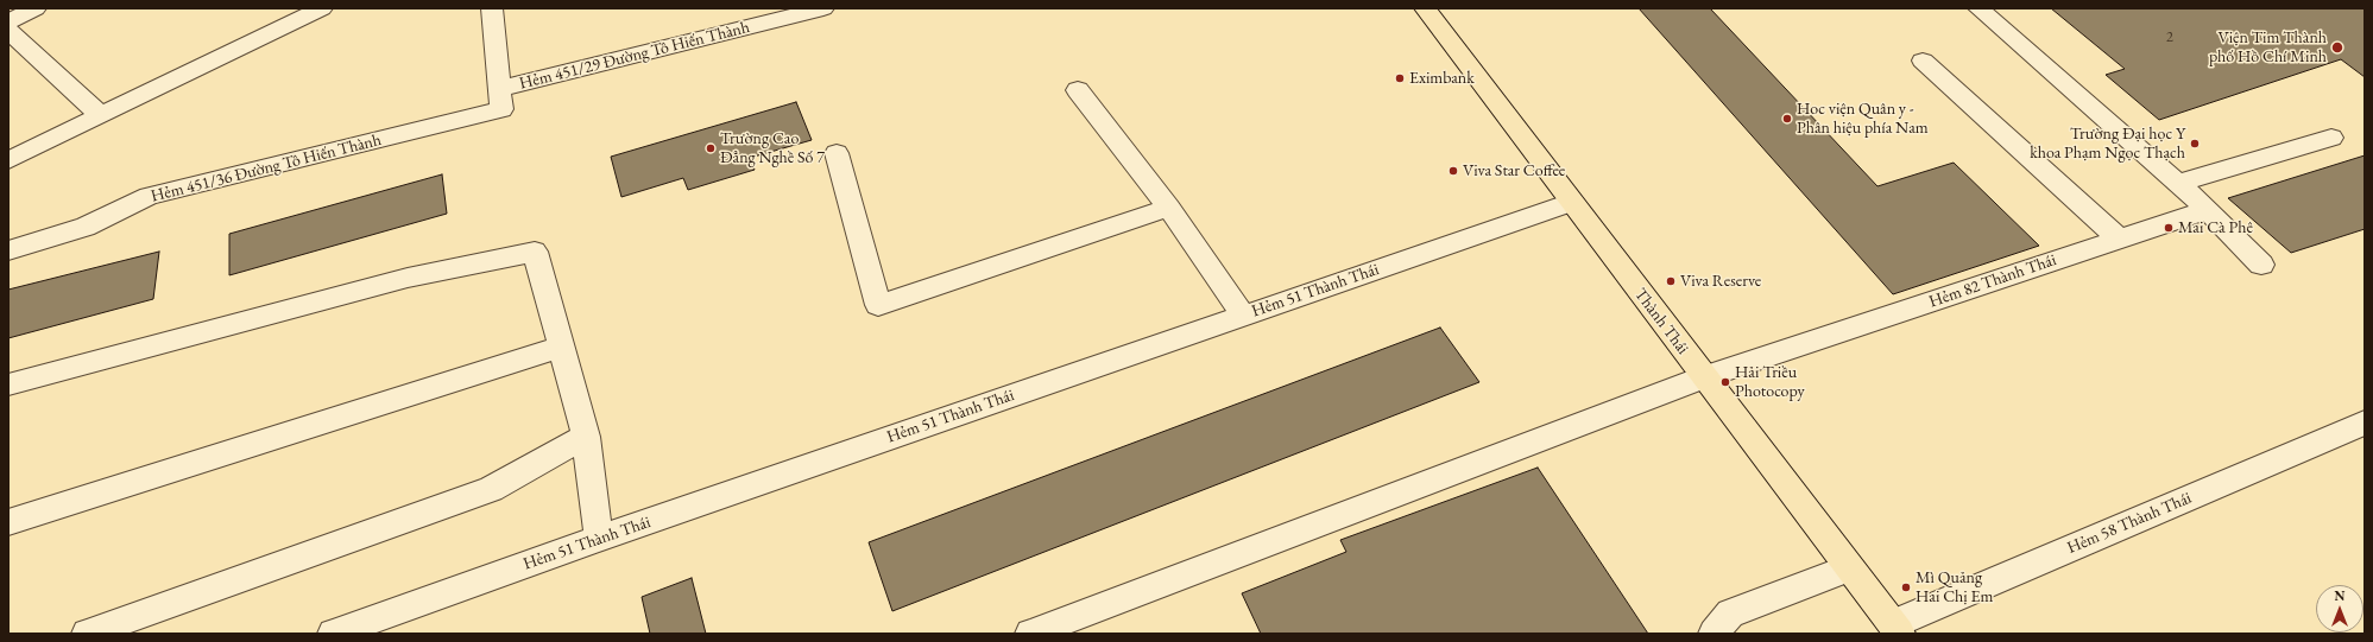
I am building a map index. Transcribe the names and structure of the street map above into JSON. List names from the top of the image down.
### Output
{
  "streets": {
    "main road": ["Thành Thái"],
    "street": [
      "Hẻm 451/29 Đường Tô Hiến Thành",
      "Hẻm 451/36 Đường Tô Hiến Thành",
      "Hẻm 82 Thành Thái",
      "Hẻm 51 Thành Thái",
      "Hẻm 58 Thành Thái"
    ]
  },
  "crossings": [
    ["Hẻm 451/29 Đường Tô Hiến Thành", "Hẻm 451/36 Đường Tô Hiến Thành"],
    ["Hẻm 82 Thành Thái", "Thành Thái"],
    ["Hẻm 51 Thành Thái", "Thành Thái"],
    ["Thành Thái", "Hẻm 58 Thành Thái"]
  ],
  "places": [
    "Viện Tim Thành phố Hồ Chí Minh",
    "Eximbank",
    "Hoc viện Quân y - Phân hiệu phía Nam",
    "Trường Đại học Y khoa Phạm Ngọc Thạch",
    "Trường Cao Đẳng Nghề Số 7",
    "Viva Star Coffee",
    "Mai Cà Phê",
    "Viva Reserve",
    "Hải Triều Photocopy",
    "Mì Quảng Hai Chị Em"
  ],
  "house_numbers": ["2"],
  "north": "top"
}
